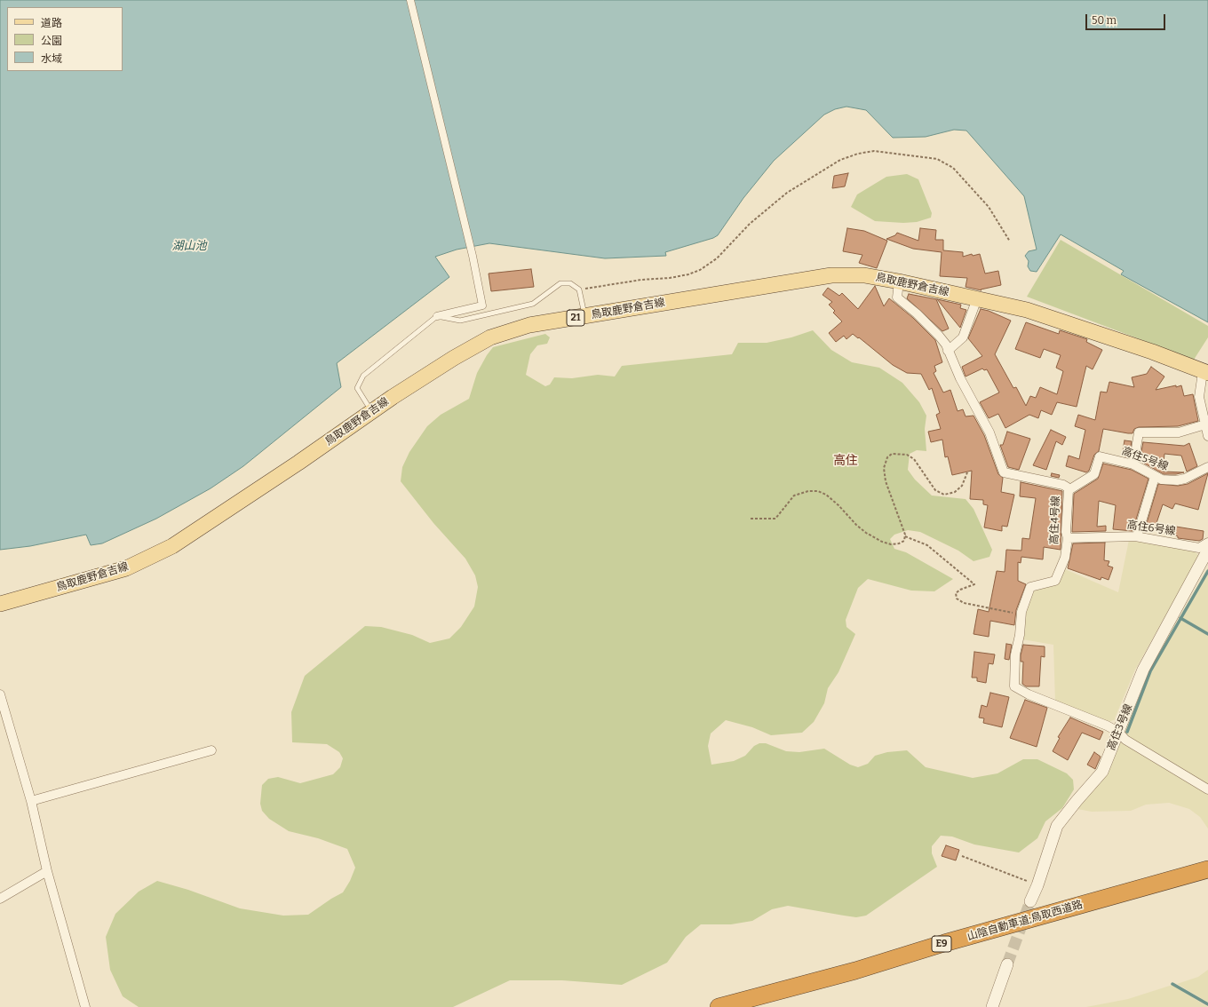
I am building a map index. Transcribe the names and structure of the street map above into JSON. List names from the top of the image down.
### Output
{
  "streets": {
    "highway": ["山陰自動車道;鳥取西道路", "E9"],
    "main road": ["鳥取鹿野倉吉線", "21"],
    "street": [
      "高住5号線",
      "高住4号線",
      "高住6号線",
      "高住3号線"
    ]
  },
  "crossings": [
    ["鳥取鹿野倉吉線", "高住4号線"],
    ["高住5号線", "高住4号線"],
    ["高住4号線", "高住6号線"],
    ["高住4号線", "高住3号線"]
  ],
  "districts": ["高住"],
  "water": ["湖山池"],
  "legend": ["道路", "公園", "水域"],
  "scale_bar": "50 m"
}
